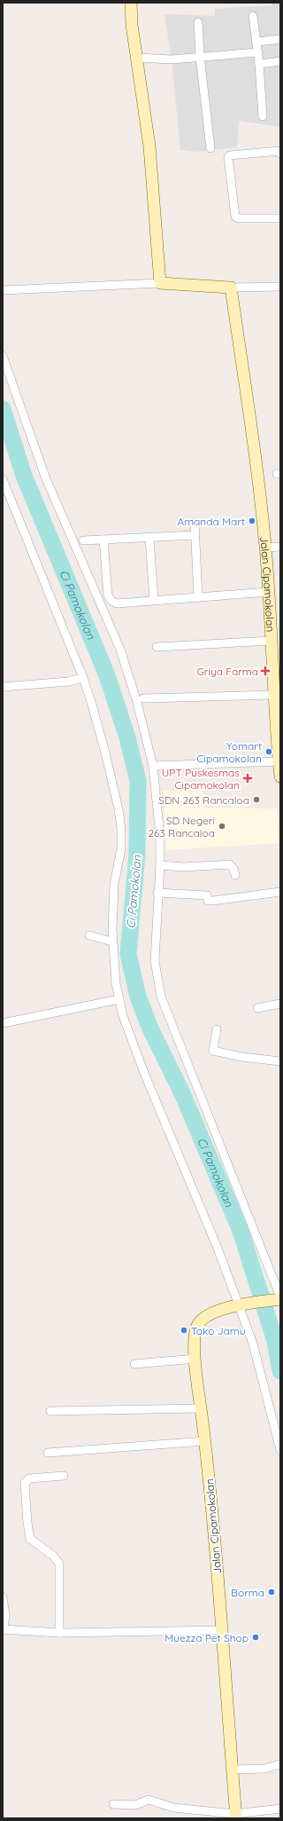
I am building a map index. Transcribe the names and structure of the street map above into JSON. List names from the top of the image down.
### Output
{
  "streets": {
    "street": ["Jalan Cipamokolan"]
  },
  "water": ["Ci Pamokolan"],
  "places": {
    "other": [
      "Amanda Mart",
      "Yomart Cipamokolan",
      "SDN 263 Rancaloa",
      "SD Negeri 263 Rancaloa",
      "Toko Jamu",
      "Borma",
      "Muezza Pet Shop"
    ],
    "health": ["Griya Farma", "UPT Puskesmas Cipamokolan"]
  }
}
